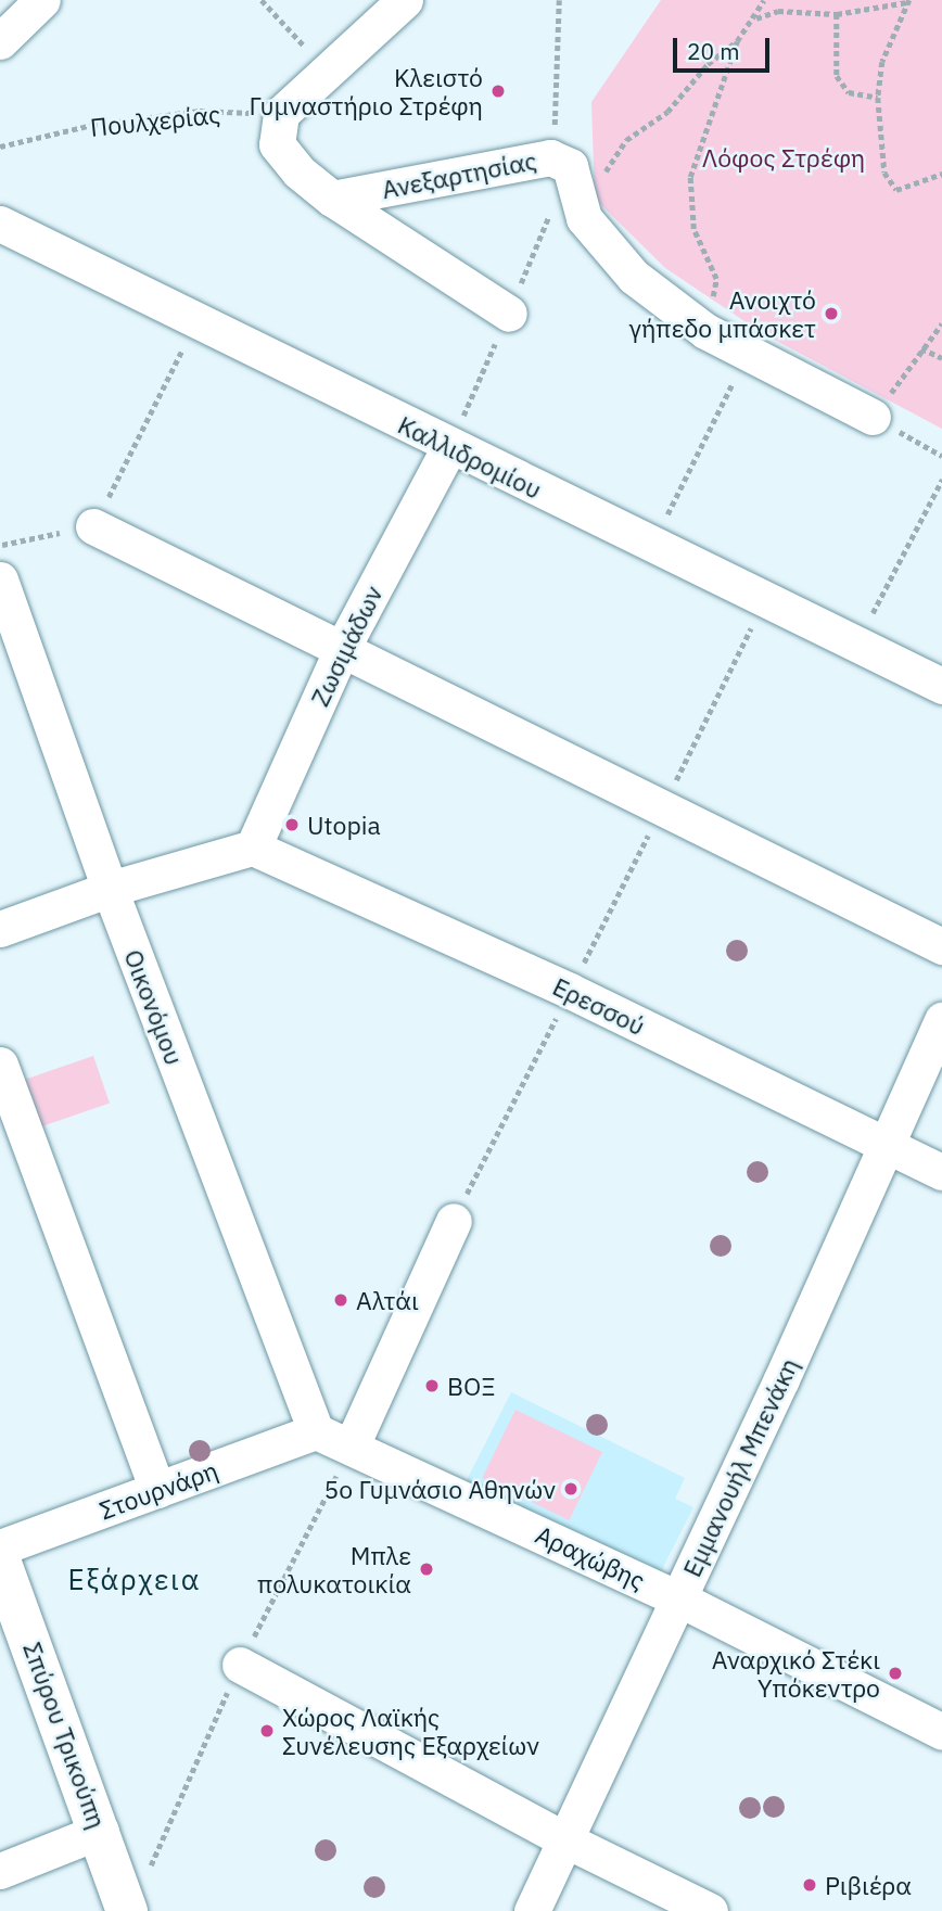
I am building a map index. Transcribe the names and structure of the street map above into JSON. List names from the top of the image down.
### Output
{
  "streets": {
    "street": [
      "Ανεξαρτησίας",
      "Καλλιδρομίου",
      "Ζωσιμάδων",
      "Ερεσσού",
      "Οικονόμου",
      "Εμμανουήλ Μπενάκη",
      "Στουρνάρη",
      "Αραχώβης",
      "Σπύρου Τρικούπη"
    ],
    "path": ["Πουλχερίας"]
  },
  "crossings": [
    ["Καλλιδρομίου", "Ζωσιμάδων"],
    ["Ζωσιμάδων", "Ερεσσού"],
    ["Ερεσσού", "Εμμανουήλ Μπενάκη"],
    ["Οικονόμου", "Στουρνάρη"],
    ["Οικονόμου", "Αραχώβης"],
    ["Εμμανουήλ Μπενάκη", "Αραχώβης"],
    ["Στουρνάρη", "Αραχώβης"]
  ],
  "districts": ["Εξάρχεια"],
  "parks": ["Λόφος Στρέφη"],
  "places": [
    "Κλειστό Γυμναστήριο Στρέφη",
    "Ανοιχτό γήπεδο μπάσκετ",
    "Utopia",
    "Αλτάι",
    "ΒΟΞ",
    "5ο Γυμνάσιο Αθηνών",
    "Μπλε πολυκατοικία",
    "Αναρχικό Στέκι Υπόκεντρο",
    "Χώρος Λαϊκής Συνέλευσης Εξαρχείων",
    "Ριβιέρα"
  ],
  "scale_bar": "20 m"
}
